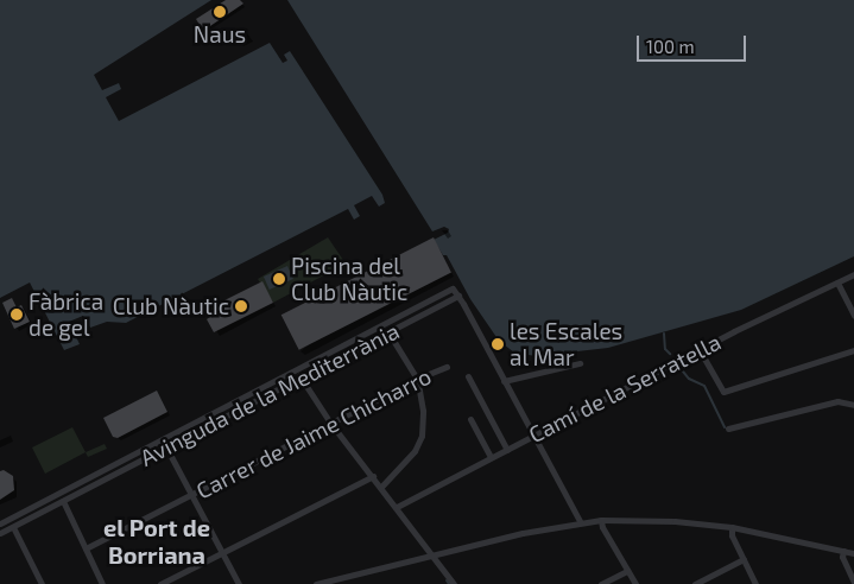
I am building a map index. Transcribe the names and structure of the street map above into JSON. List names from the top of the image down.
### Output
{
  "streets": {
    "street": ["Camí de la Serratella", "Avinguda de la Mediterrània", "Carrer de Jaime Chicharro"]
  },
  "districts": ["el Port de Borriana"],
  "places": [
    "Naus",
    "Piscina del Club Nàutic",
    "Club Nàutic",
    "Fàbrica de gel",
    "les Escales al Mar"
  ],
  "scale_bar": "100 m"
}
